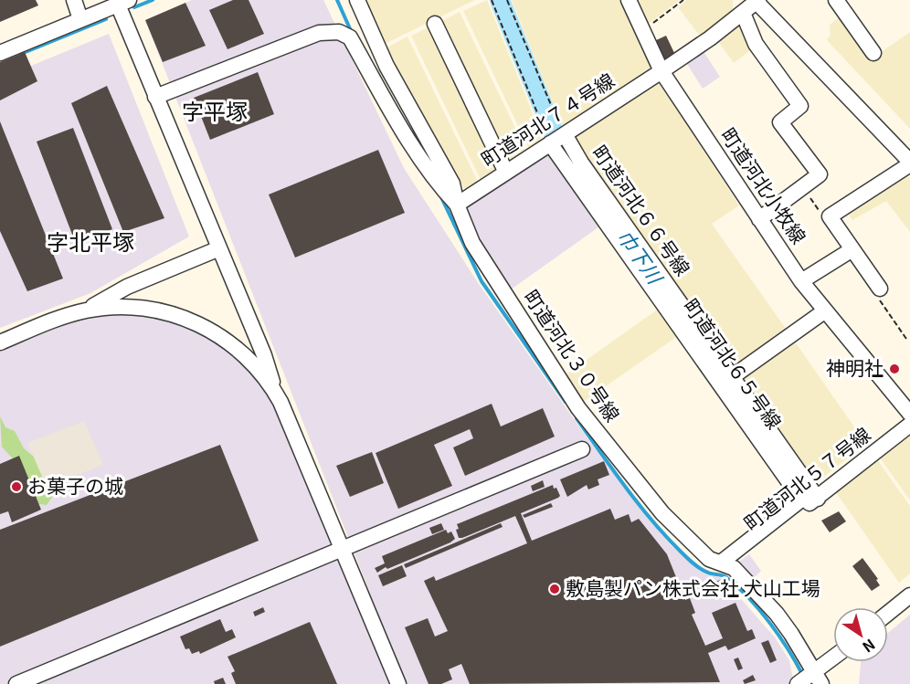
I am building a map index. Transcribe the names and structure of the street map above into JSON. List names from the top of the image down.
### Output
{
  "streets": {
    "street": [
      "町道河北７４号線",
      "町道河北小牧線",
      "町道河北６６号線",
      "町道河北３０号線",
      "町道河北６５号線",
      "町道河北５７号線"
    ]
  },
  "crossings": [
    ["町道河北７４号線", "町道河北小牧線"],
    ["町道河北７４号線", "町道河北６６号線"],
    ["町道河北７４号線", "町道河北３０号線"],
    ["町道河北７４号線", "町道河北６５号線"],
    ["町道河北６６号線", "町道河北６５号線"],
    ["町道河北６６号線", "町道河北５７号線"],
    ["町道河北３０号線", "町道河北６５号線"],
    ["町道河北３０号線", "町道河北５７号線"],
    ["町道河北６５号線", "町道河北５７号線"]
  ],
  "districts": ["字平塚", "字北平塚"],
  "water": ["巾下川"],
  "places": ["神明社", "お菓子の城", "敷島製パン株式会社 犬山工場"],
  "north": "bottom right"
}
